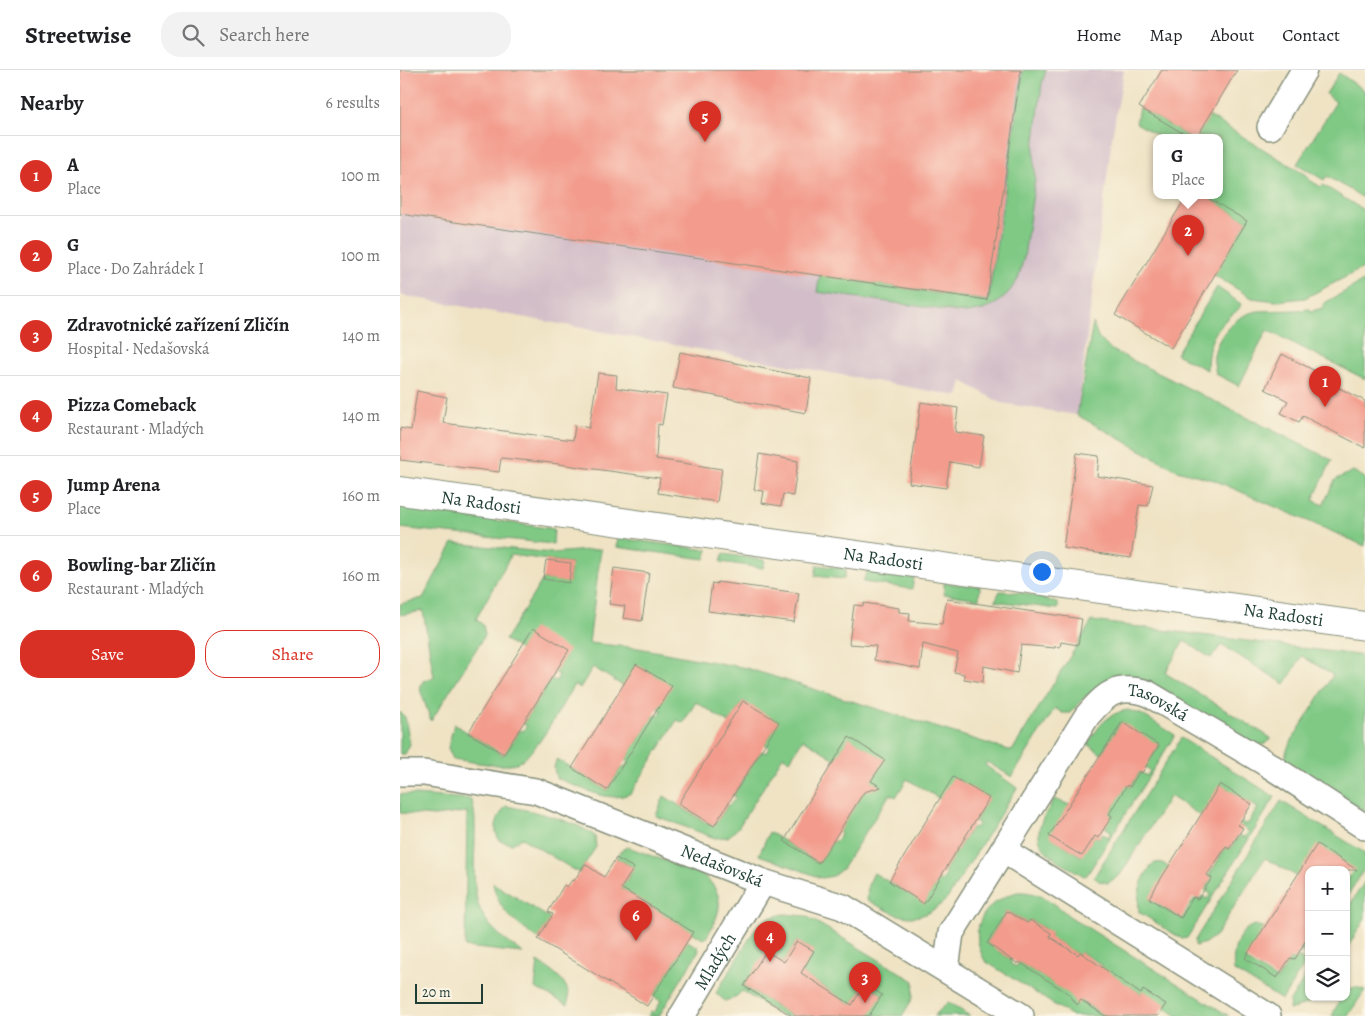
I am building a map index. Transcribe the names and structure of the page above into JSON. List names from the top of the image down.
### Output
{
  "streets": {
    "main road": ["Na Radosti"],
    "street": ["Tasovská", "Nedašovská", "Mladých"]
  },
  "crossings": [
    ["Tasovská", "Nedašovská"],
    ["Nedašovská", "Mladých"]
  ],
  "scale_bar": "20 m",
  "page": {
    "header": "Streetwise",
    "search": "Search here",
    "nav": [
      "Home",
      "Map",
      "About",
      "Contact"
    ],
    "heading": ["Nearby", "6 results"],
    "pins": [
      "5",
      "2",
      "1",
      "6",
      "4",
      "3"
    ],
    "popup": ["G", "Place"],
    "list": [
      {
        "mark": "1",
        "name": "A",
        "note": "Place",
        "value": "100 m"
      },
      {
        "mark": "2",
        "name": "G",
        "note": "Place · Do Zahrádek I",
        "value": "100 m"
      },
      {
        "mark": "3",
        "name": "Zdravotnické zařízení Zličín",
        "note": "Hospital · Nedašovská",
        "value": "140 m"
      },
      {
        "mark": "4",
        "name": "Pizza Comeback",
        "note": "Restaurant · Mladých",
        "value": "140 m"
      },
      {
        "mark": "5",
        "name": "Jump Arena",
        "note": "Place",
        "value": "160 m"
      },
      {
        "mark": "6",
        "name": "Bowling-bar Zličín",
        "note": "Restaurant · Mladých",
        "value": "160 m"
      }
    ],
    "buttons": ["Save", "Share"],
    "map_buttons": ["+", "−"],
    "scale": "20 m"
  }
}
